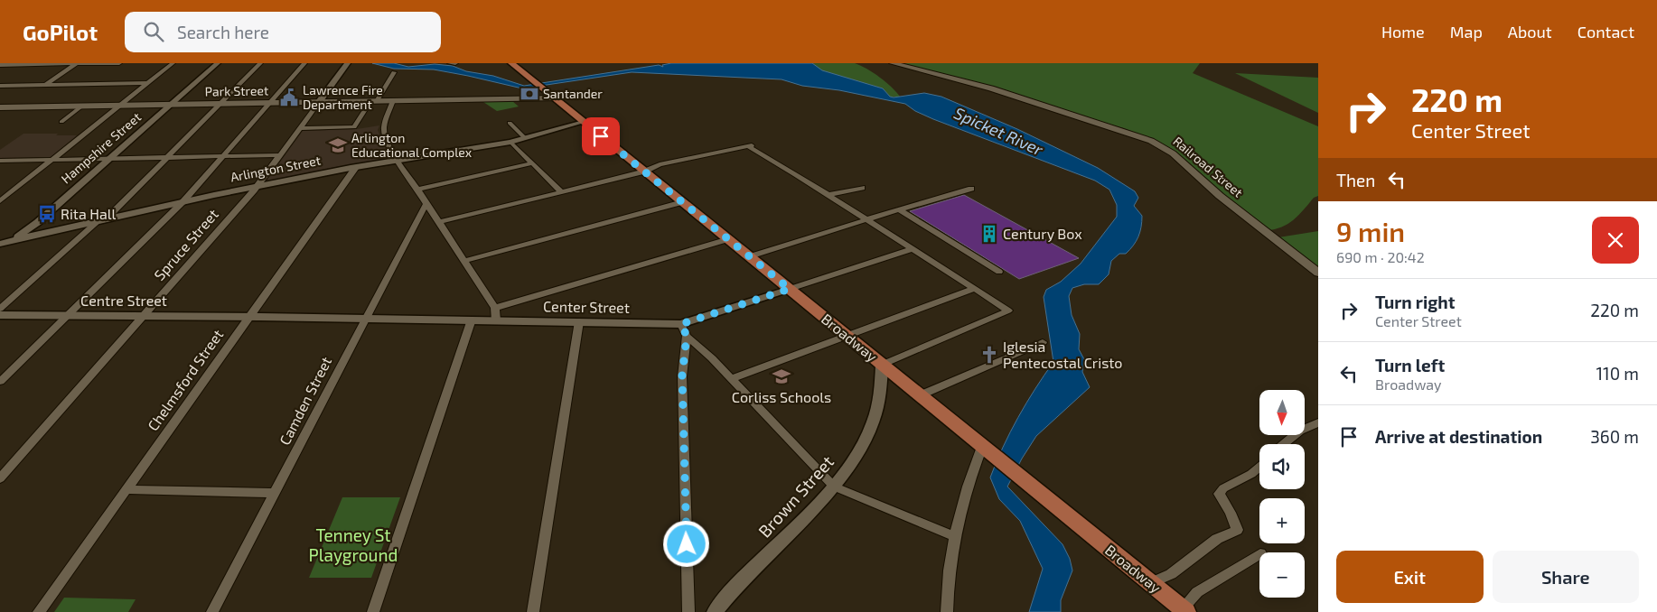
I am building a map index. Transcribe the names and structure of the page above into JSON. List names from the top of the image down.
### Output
{
  "streets": {
    "main road": ["Park Street", "Railroad Street", "Broadway"],
    "street": [
      "Hampshire Street",
      "Arlington Street",
      "Spruce Street",
      "Centre Street",
      "Center Street",
      "Chelmsford Street",
      "Camden Street",
      "Brown Street"
    ]
  },
  "crossings": [
    ["Park Street", "Hampshire Street"],
    ["Park Street", "Spruce Street"],
    ["Park Street", "Broadway"],
    ["Hampshire Street", "Arlington Street"],
    ["Arlington Street", "Spruce Street"],
    ["Arlington Street", "Broadway"],
    ["Arlington Street", "Chelmsford Street"],
    ["Spruce Street", "Centre Street"],
    ["Centre Street", "Center Street"],
    ["Centre Street", "Chelmsford Street"],
    ["Center Street", "Broadway"],
    ["Center Street", "Chelmsford Street"],
    ["Center Street", "Camden Street"],
    ["Broadway", "Brown Street"]
  ],
  "water": ["Spicket River"],
  "parks": ["Tenney St Playground"],
  "places": {
    "bank": ["Santander"],
    "public building": ["Lawrence Fire Department"],
    "school or university": ["Arlington Educational Complex", "Corliss Schools"],
    "bus stop": ["Rita Hall"],
    "building": ["Century Box"],
    "church": ["Iglesia Pentecostal Cristo"]
  },
  "north": "bottom",
  "page": {
    "header": "GoPilot",
    "search": "Search here",
    "nav": [
      "Home",
      "Map",
      "About",
      "Contact"
    ],
    "turn": ["220 m", "Center Street"],
    "then": "Then",
    "heading": ["9 min", "690 m · 20:42"],
    "list": [
      {
        "name": "Turn right",
        "note": "Center Street",
        "value": "220 m"
      },
      {
        "name": "Turn left",
        "note": "Broadway",
        "value": "110 m"
      },
      {
        "name": "Arrive at destination",
        "value": "360 m"
      }
    ],
    "map_buttons": ["+", "−"],
    "buttons": ["Exit", "Share"]
  }
}
